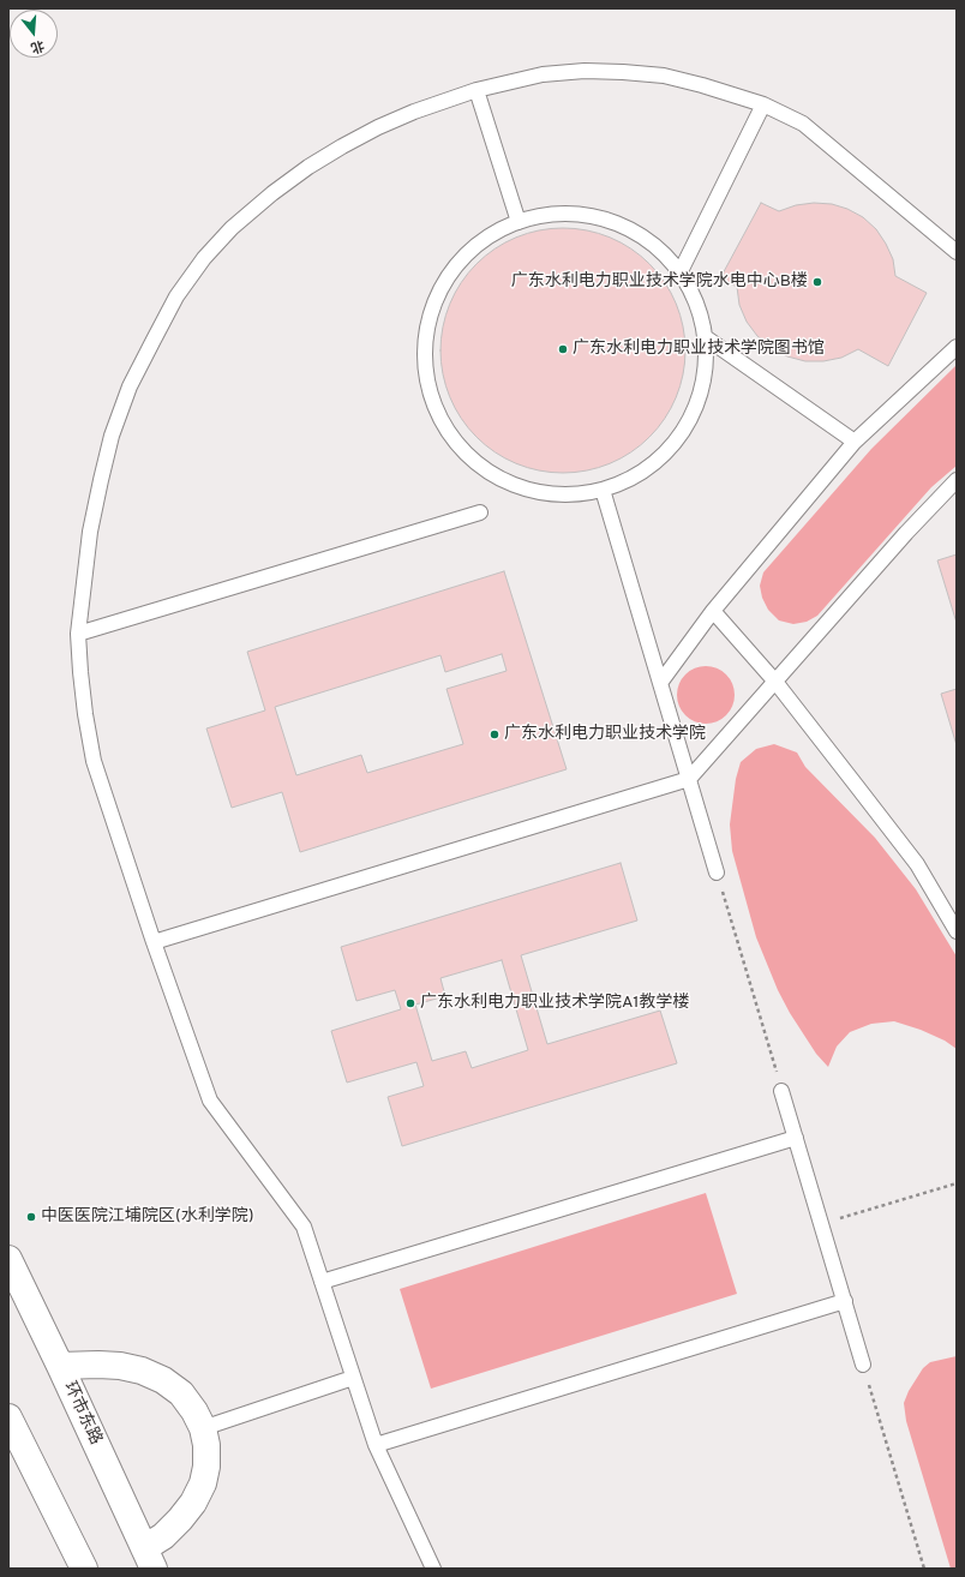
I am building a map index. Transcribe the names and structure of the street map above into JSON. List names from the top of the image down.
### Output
{
  "streets": {
    "highway": ["环市东路"]
  },
  "places": [
    "广东水利电力职业技术学院水电中心B楼",
    "广东水利电力职业技术学院图书馆",
    "广东水利电力职业技术学院",
    "广东水利电力职业技术学院A1教学楼",
    "中医医院江埔院区(水利学院)"
  ],
  "north": "bottom"
}
